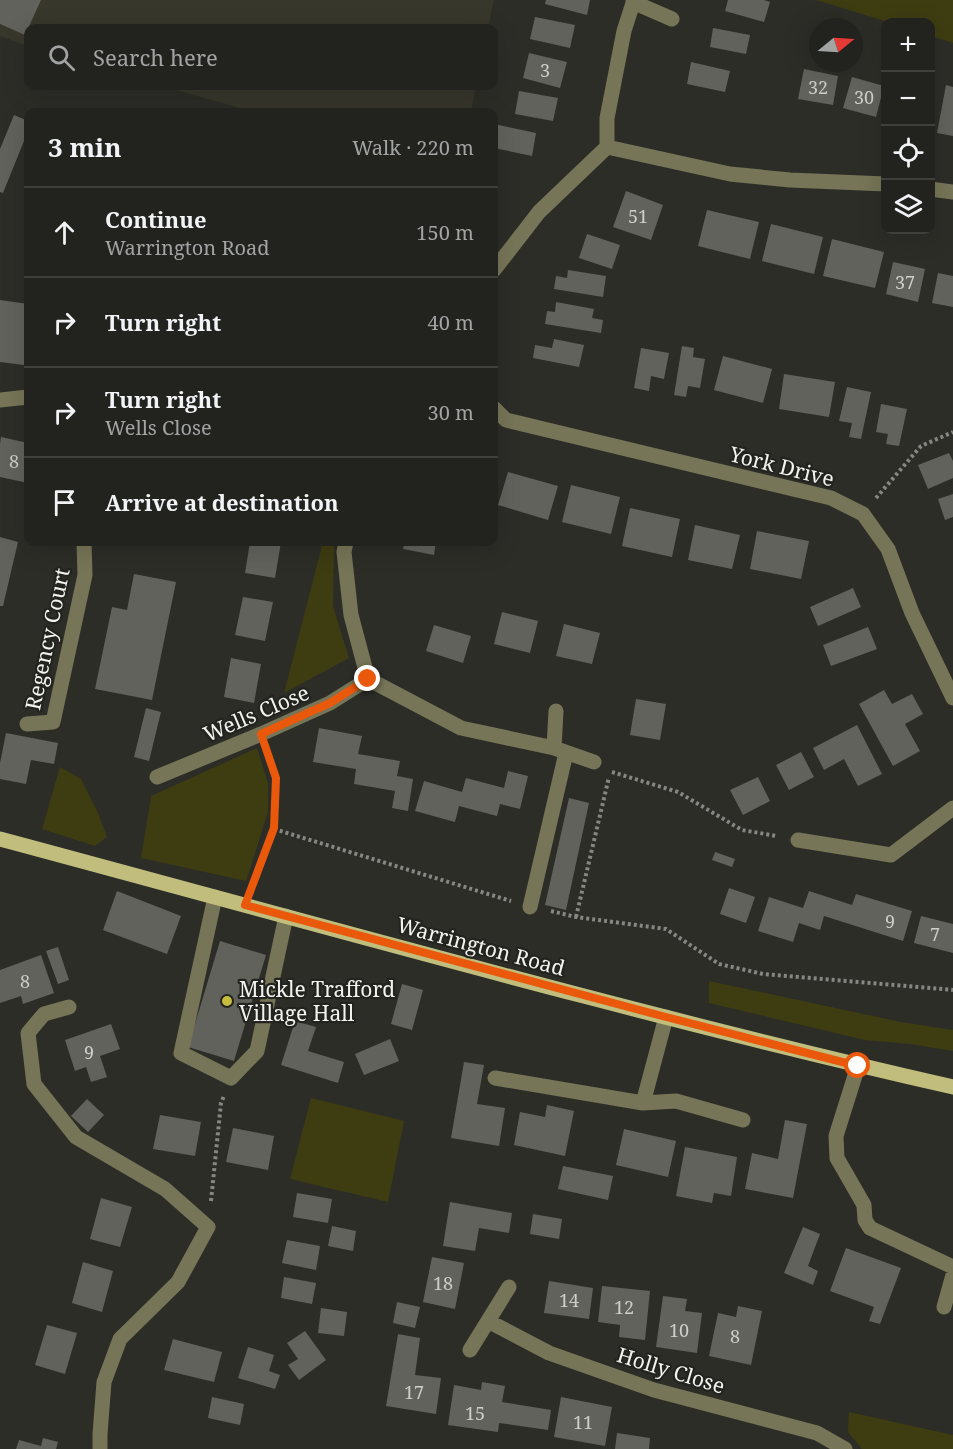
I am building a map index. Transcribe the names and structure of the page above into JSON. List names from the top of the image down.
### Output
{
  "streets": {
    "main road": ["Warrington Road"],
    "street": [
      "York Drive",
      "Regency Court",
      "Wells Close",
      "Holly Close"
    ]
  },
  "places": ["Mickle Trafford Village Hall"],
  "house_numbers": [
    "3",
    "32",
    "30",
    "51",
    "37",
    "8",
    "9",
    "7",
    "8",
    "9",
    "18",
    "14",
    "12",
    "10",
    "8",
    "17",
    "15",
    "11"
  ],
  "north": "right",
  "page": {
    "map_buttons": ["+", "−"],
    "search": "Search here",
    "heading": ["3 min", "Walk · 220 m"],
    "list": [
      ["Continue", "Warrington Road", "150 m"],
      ["Turn right", "40 m"],
      ["Turn right", "Wells Close", "30 m"],
      "Arrive at destination"
    ]
  }
}
